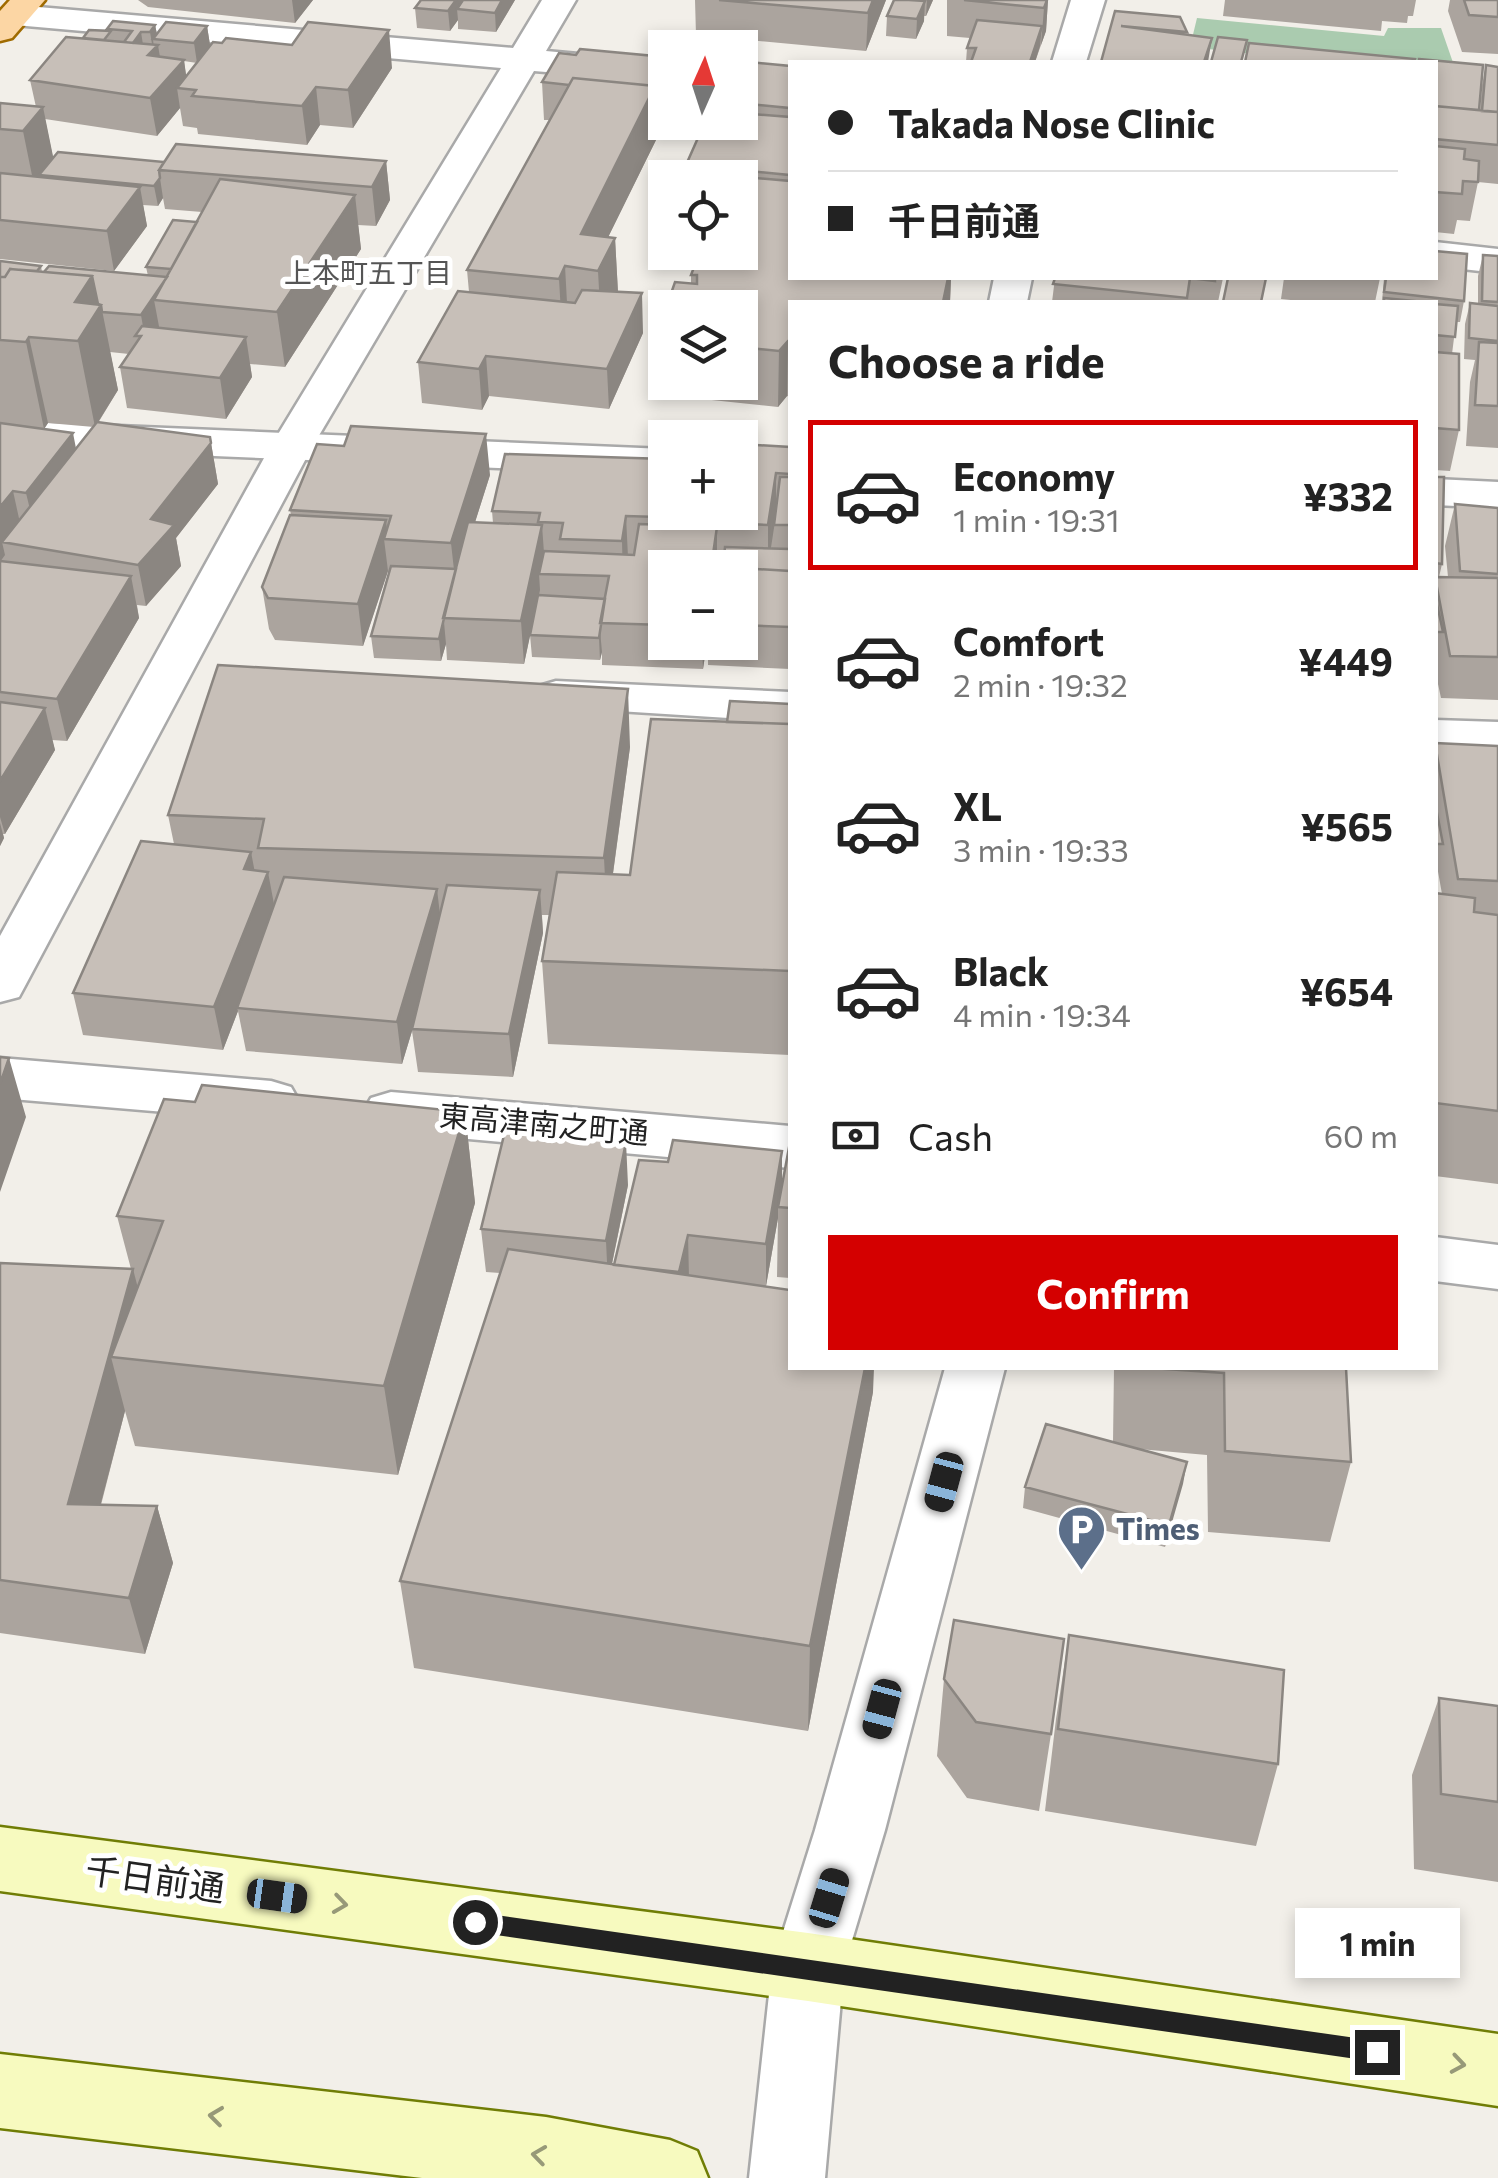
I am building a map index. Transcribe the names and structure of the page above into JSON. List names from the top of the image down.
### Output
{
  "streets": {
    "main road": ["千日前通"],
    "street": ["東高津南之町通"]
  },
  "districts": ["上本町五丁目"],
  "places": {
    "parking": ["Times"]
  },
  "north": "top",
  "page": {
    "map_buttons": ["+", "−"],
    "banner": ["Takada Nose Clinic", "千日前通"],
    "heading": "Choose a ride",
    "list": [
      {
        "name": "Economy",
        "note": "1 min · 19:31",
        "value": "¥332"
      },
      {
        "name": "Comfort",
        "note": "2 min · 19:32",
        "value": "¥449"
      },
      {
        "name": "XL",
        "note": "3 min · 19:33",
        "value": "¥565"
      },
      {
        "name": "Black",
        "note": "4 min · 19:34",
        "value": "¥654"
      }
    ],
    "pay": ["Cash", "60 m"],
    "buttons": "Confirm",
    "bubble": "1 min"
  }
}
